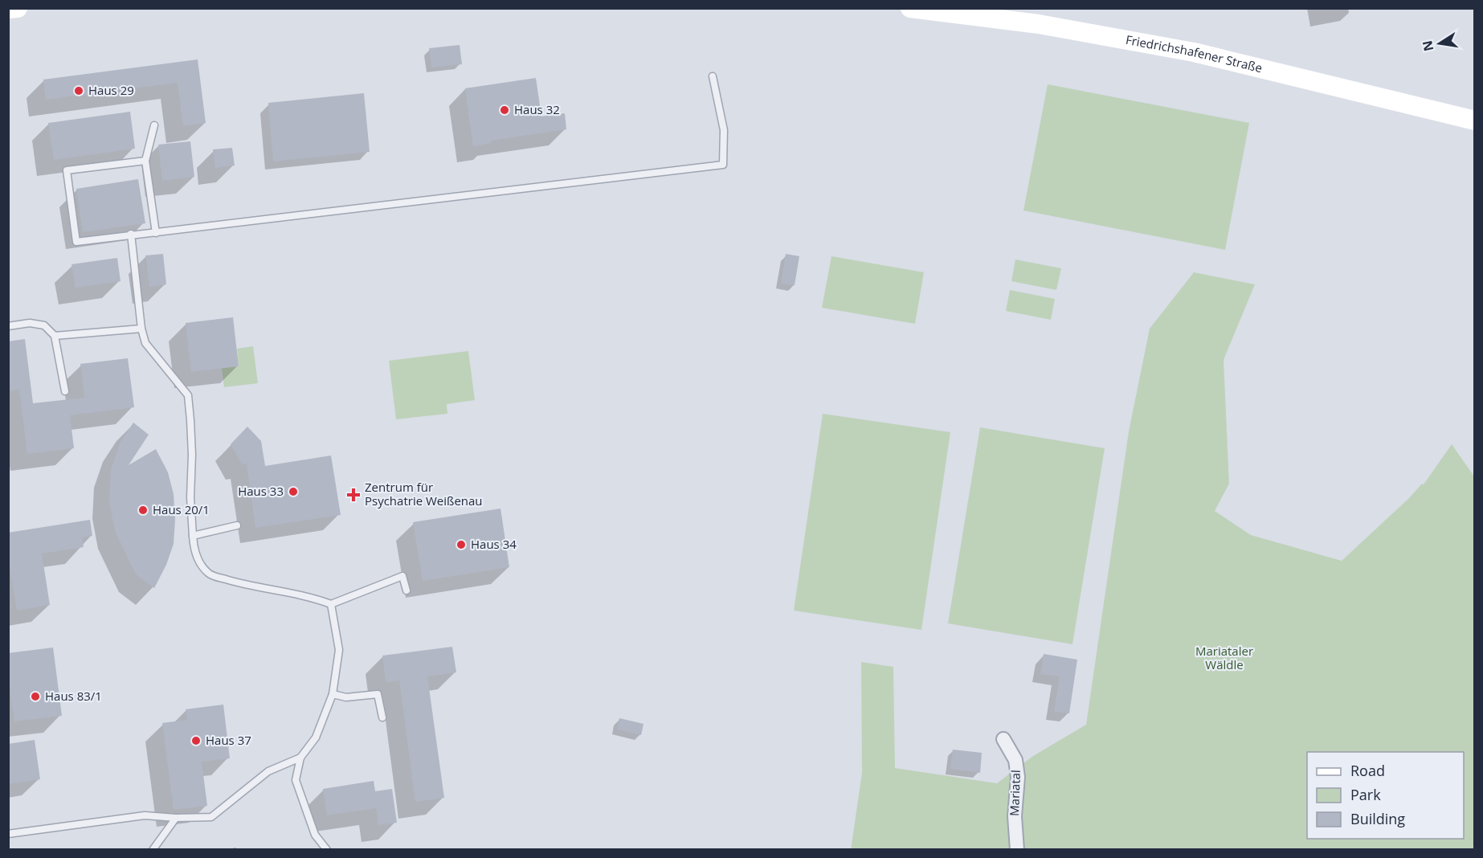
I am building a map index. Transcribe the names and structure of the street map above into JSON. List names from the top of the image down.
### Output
{
  "streets": {
    "main road": ["Friedrichshafener Straße"],
    "street": ["Mariatal"]
  },
  "parks": ["Mariataler Wäldle"],
  "places": {
    "other": [
      "Haus 29",
      "Haus 32",
      "Haus 33",
      "Haus 20/1",
      "Haus 34",
      "Haus 83/1",
      "Haus 37"
    ],
    "health": ["Zentrum für Psychatrie Weißenau"]
  },
  "legend": ["Road", "Park", "Building"],
  "north": "left"
}
